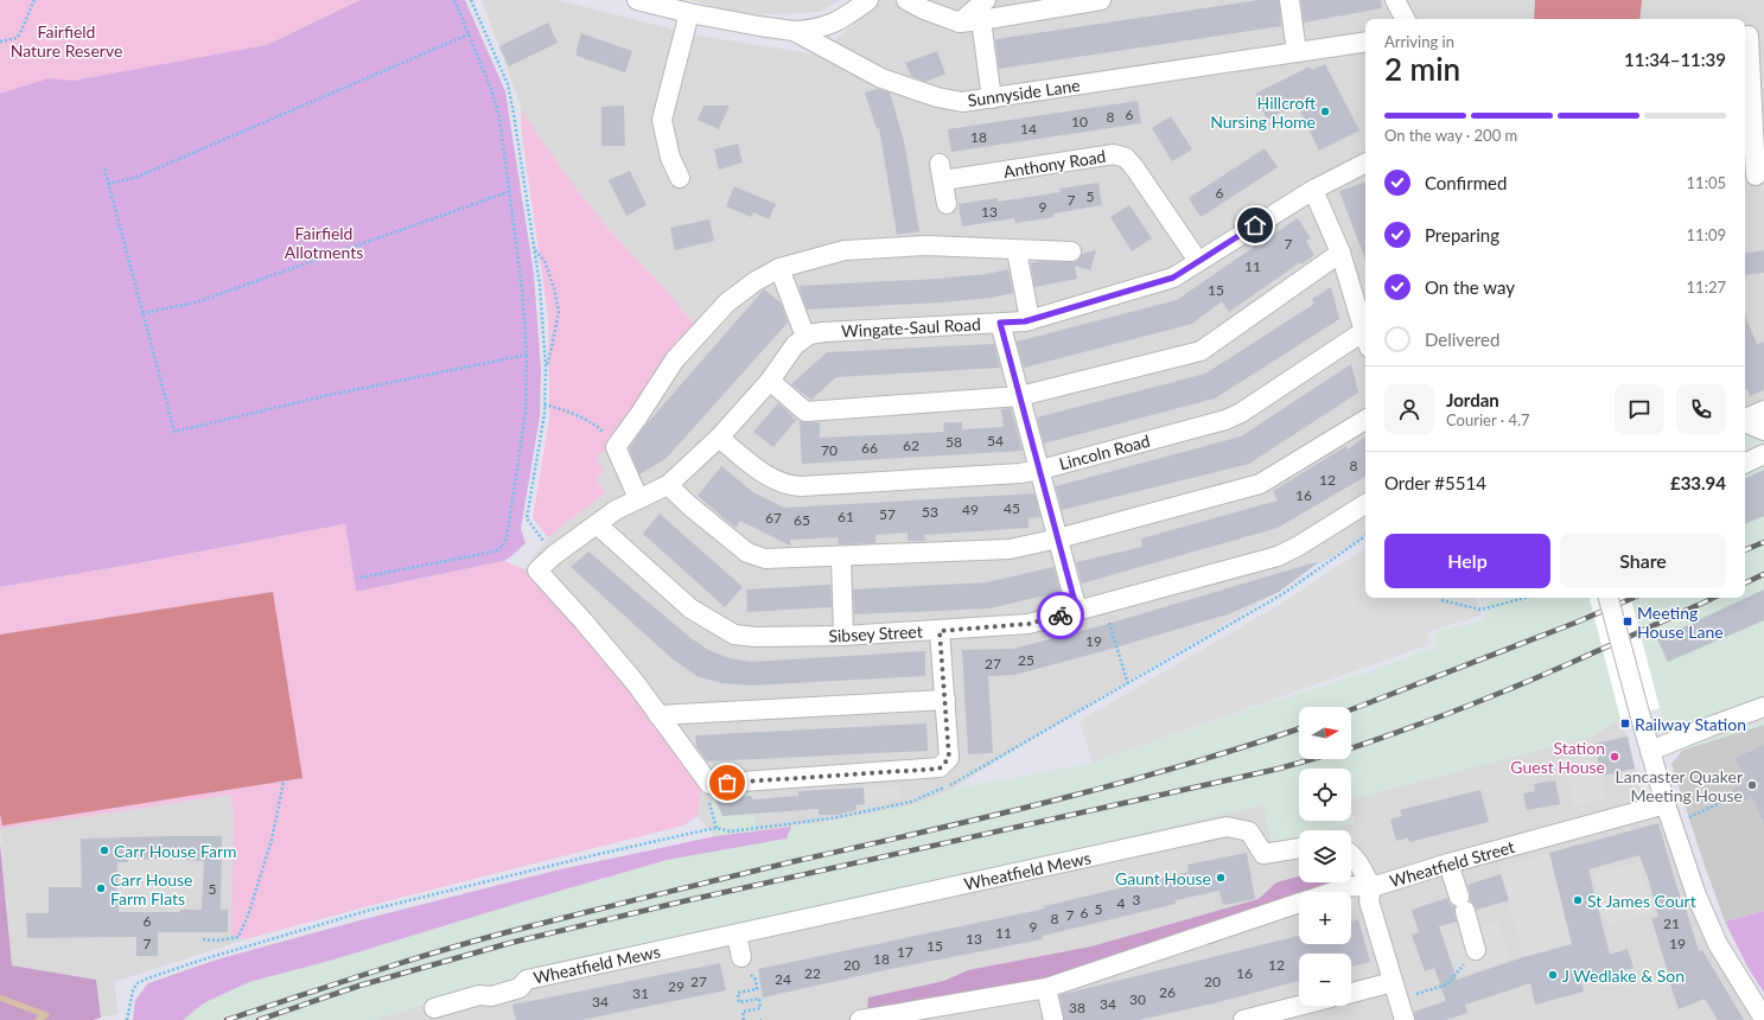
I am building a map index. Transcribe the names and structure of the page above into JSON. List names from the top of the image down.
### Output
{
  "streets": {
    "street": [
      "Sunnyside Lane",
      "Anthony Road",
      "Wingate-Saul Road",
      "Lincoln Road",
      "Sibsey Street",
      "Wheatfield Street",
      "Wheatfield Mews"
    ]
  },
  "crossings": [
    ["Anthony Road", "Wingate-Saul Road"]
  ],
  "parks": ["Fairfield Nature Reserve", "Fairfield Allotments"],
  "places": {
    "other": [
      "Hillcroft Nursing Home",
      "Station Guest House",
      "Lancaster Quaker Meeting House",
      "Carr House Farm",
      "Gaunt House",
      "Carr House Farm Flats",
      "St James Court",
      "J Wedlake & Son"
    ],
    "transit": ["Meeting House Lane", "Railway Station"]
  },
  "house_numbers": [
    "6",
    "8",
    "10",
    "14",
    "18",
    "6",
    "5",
    "7",
    "9",
    "13",
    "7",
    "11",
    "15",
    "54",
    "58",
    "62",
    "66",
    "70",
    "8",
    "12",
    "16",
    "45",
    "49",
    "53",
    "57",
    "61",
    "67",
    "65",
    "19",
    "25",
    "27",
    "5",
    "3",
    "4",
    "5",
    "6",
    "7",
    "8",
    "6",
    "21",
    "9",
    "11",
    "13",
    "7",
    "19",
    "15",
    "17",
    "18",
    "20",
    "12",
    "22",
    "16",
    "24",
    "27",
    "20",
    "29",
    "26",
    "31",
    "30",
    "34",
    "34",
    "38"
  ],
  "north": "right",
  "page": {
    "heading": ["2 min", "Arriving in", "11:34–11:39"],
    "panel": [
      "Jordan",
      "Courier · 4.7",
      "Order #5514",
      "£33.94"
    ],
    "bar": "On the way · 200 m",
    "list": [
      ["Confirmed", "11:05"],
      ["Preparing", "11:09"],
      ["On the way", "11:27"],
      "Delivered"
    ],
    "buttons": ["Help", "Share"],
    "map_buttons": ["+", "−"]
  }
}
